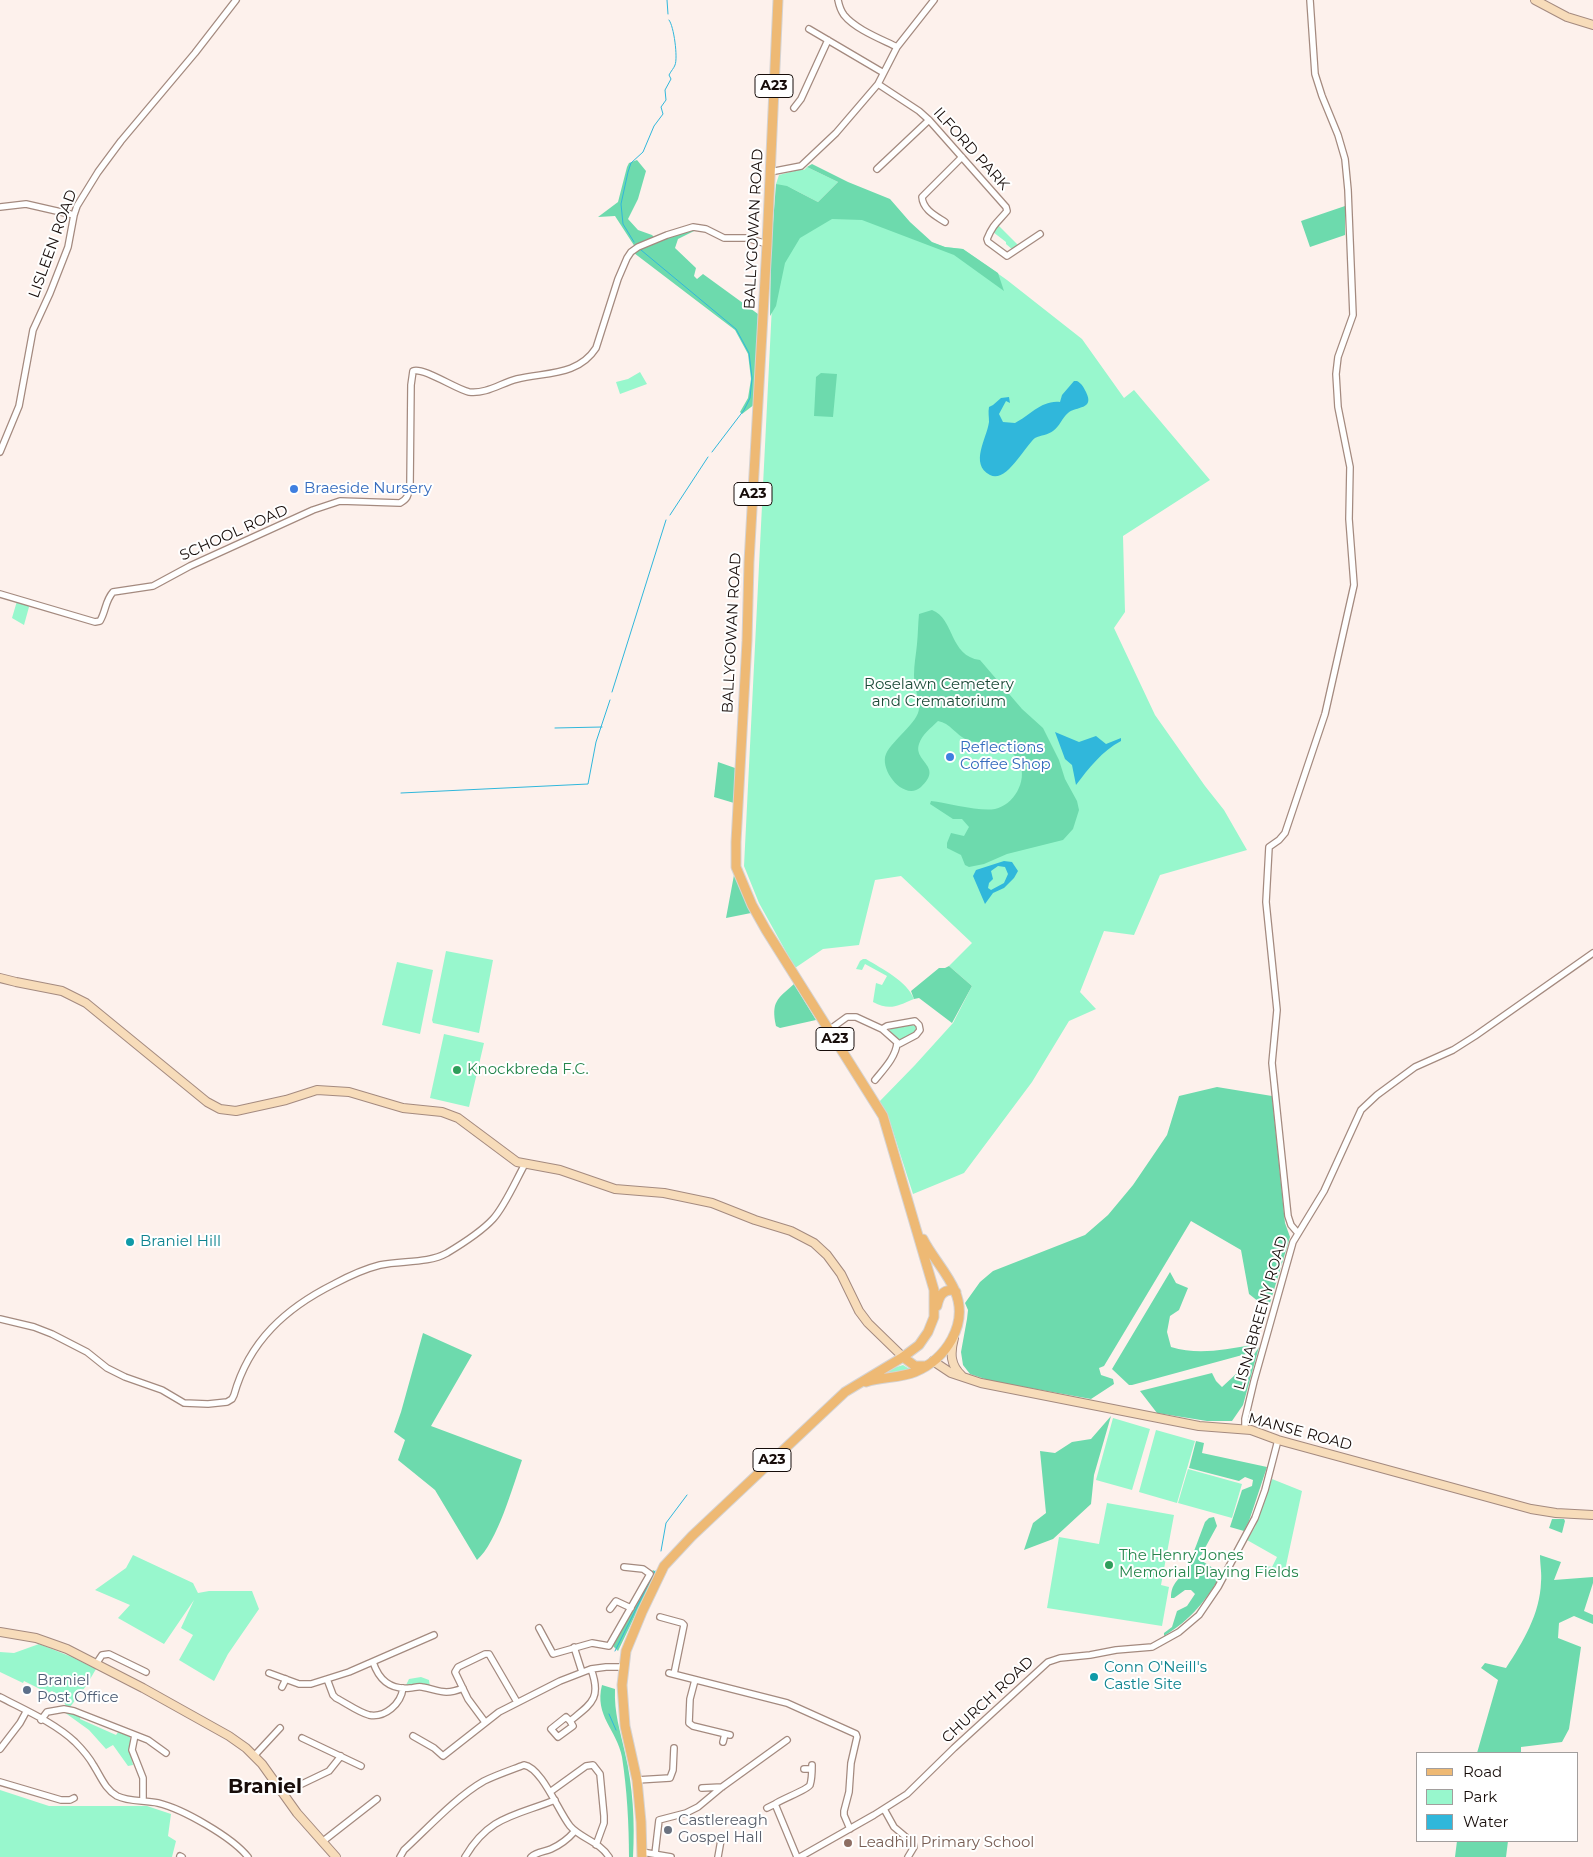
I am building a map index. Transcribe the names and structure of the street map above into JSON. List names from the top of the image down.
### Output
{
  "streets": {
    "main road": ["A23", "BALLYGOWAN ROAD"],
    "street": [
      "ILFORD PARK",
      "LISLEEN ROAD",
      "SCHOOL ROAD",
      "LISNABREENY ROAD",
      "MANSE ROAD",
      "CHURCH ROAD"
    ]
  },
  "crossings": [
    ["A23", "BALLYGOWAN ROAD"],
    ["BALLYGOWAN ROAD", "SCHOOL ROAD"],
    ["BALLYGOWAN ROAD", "MANSE ROAD"],
    ["LISNABREENY ROAD", "MANSE ROAD"],
    ["MANSE ROAD", "CHURCH ROAD"]
  ],
  "districts": ["Braniel"],
  "parks": ["Roselawn Cemetery and Crematorium"],
  "places": [
    "Braeside Nursery",
    "Reflections Coffee Shop",
    "Knockbreda F.C.",
    "Braniel Hill",
    "The Henry Jones Memorial Playing Fields",
    "Conn O'Neill's Castle Site",
    "Braniel Post Office",
    "Castlereagh Gospel Hall",
    "Leadhill Primary School"
  ],
  "legend": ["Road", "Park", "Water"]
}
